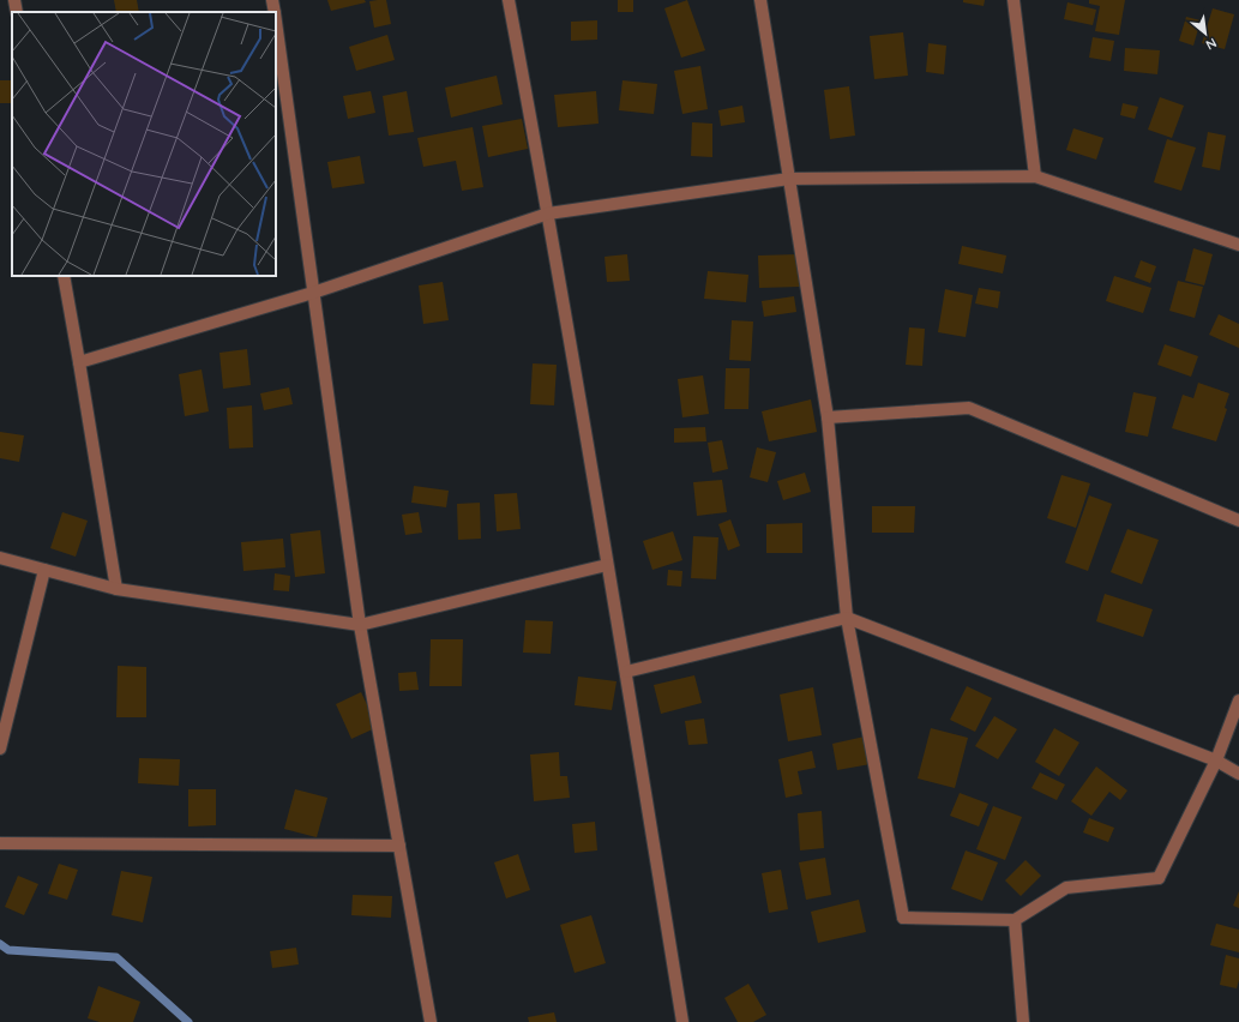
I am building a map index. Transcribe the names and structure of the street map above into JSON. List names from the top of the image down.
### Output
{
  "north": "bottom right"
}
